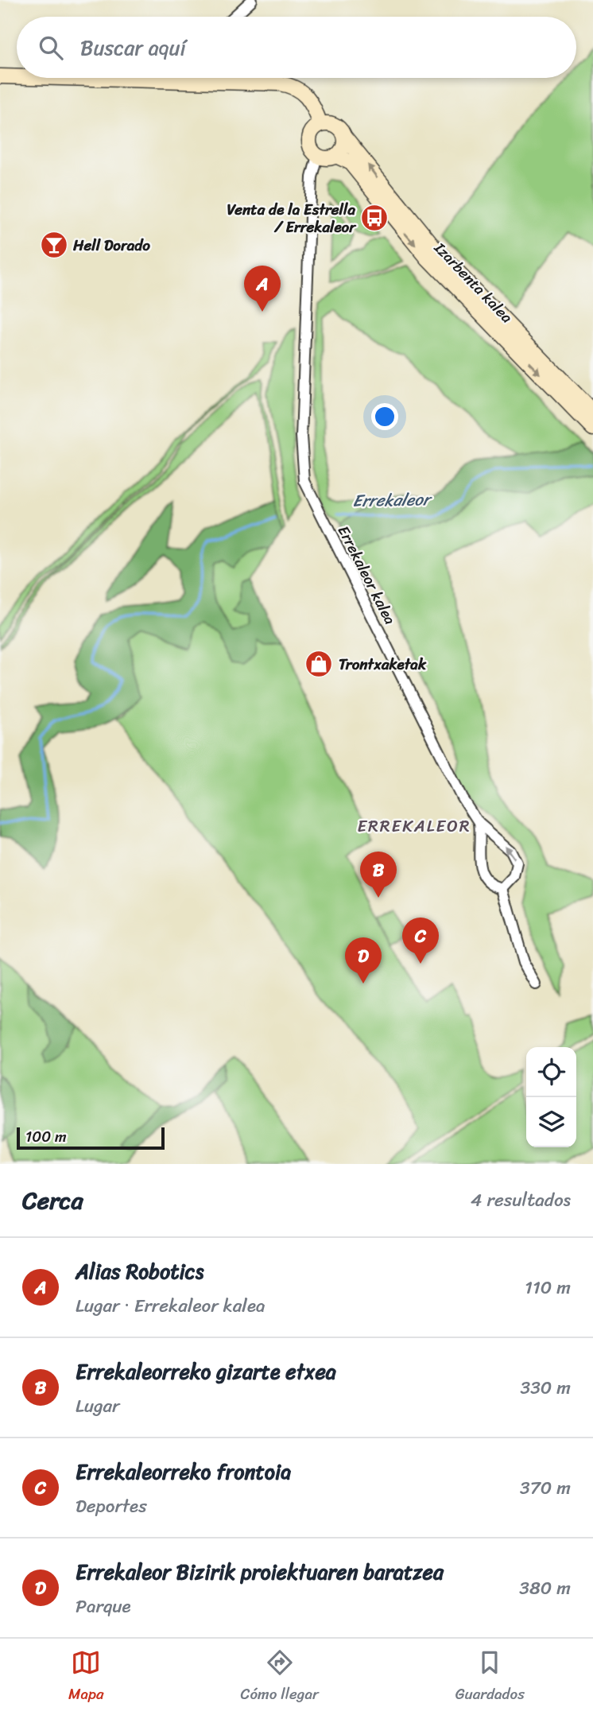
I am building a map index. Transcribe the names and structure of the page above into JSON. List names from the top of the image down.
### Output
{
  "streets": {
    "main road": ["Izarbenta kalea"],
    "street": ["Errekaleor kalea"]
  },
  "crossings": [
    ["Izarbenta kalea", "Errekaleor kalea"]
  ],
  "districts": ["ERREKALEOR"],
  "water": ["Errekaleor"],
  "places": {
    "bus stop": ["Venta de la Estrella / Errekaleor"],
    "bar": ["Hell Dorado"],
    "shop": ["Trontxaketak"]
  },
  "scale_bar": "100 m",
  "page": {
    "search": "Buscar aquí",
    "pins": [
      "A",
      "B",
      "C",
      "D"
    ],
    "scale": "100 m",
    "heading": ["Cerca", "4 resultados"],
    "list": [
      {
        "mark": "A",
        "name": "Alias Robotics",
        "note": "Lugar · Errekaleor kalea",
        "value": "110 m"
      },
      {
        "mark": "B",
        "name": "Errekaleorreko gizarte etxea",
        "note": "Lugar",
        "value": "330 m"
      },
      {
        "mark": "C",
        "name": "Errekaleorreko frontoia",
        "note": "Deportes",
        "value": "370 m"
      },
      {
        "mark": "D",
        "name": "Errekaleor Bizirik proiektuaren baratzea",
        "note": "Parque",
        "value": "380 m"
      }
    ],
    "nav": ["Mapa", "Cómo llegar", "Guardados"]
  }
}
